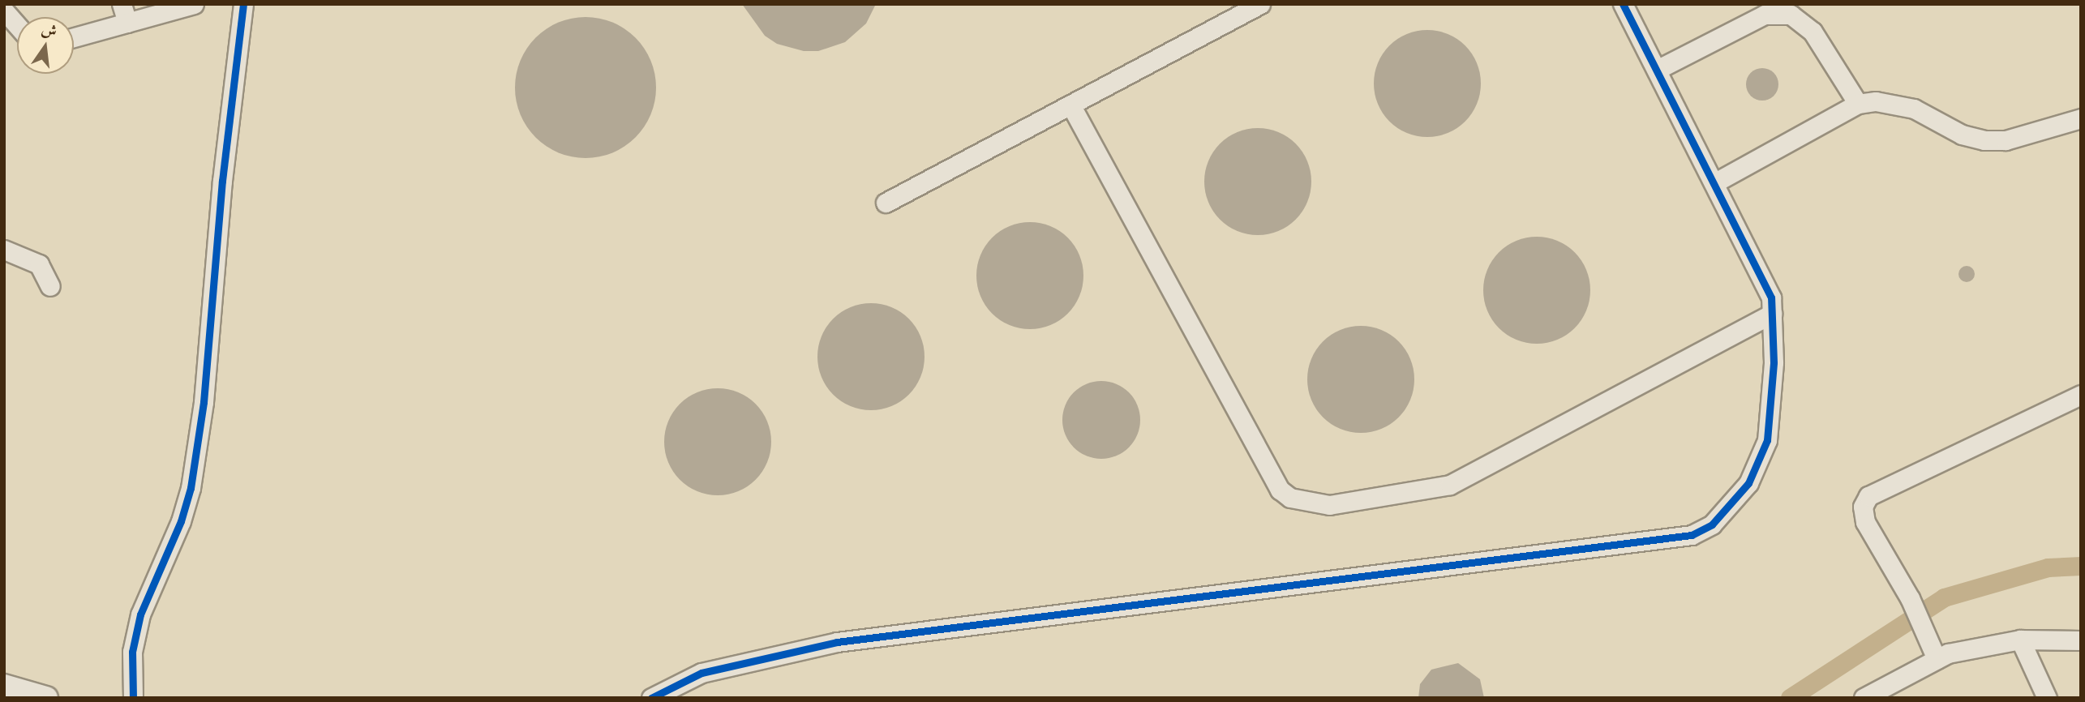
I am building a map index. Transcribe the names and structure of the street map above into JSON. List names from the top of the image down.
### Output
{
  "north": "top"
}
